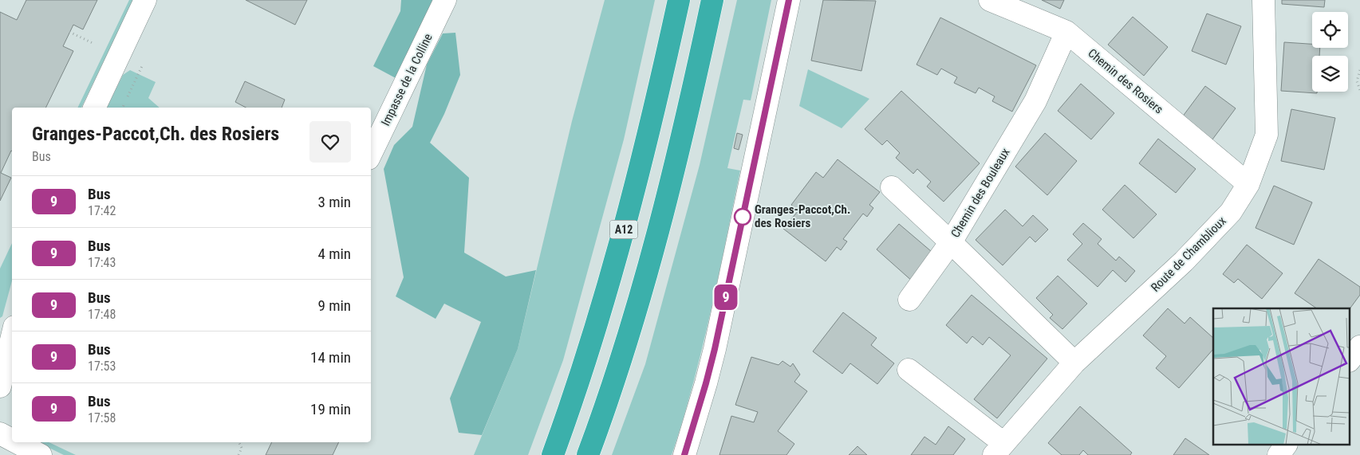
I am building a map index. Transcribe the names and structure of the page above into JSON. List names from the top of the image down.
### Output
{
  "streets": {
    "highway": ["A12"],
    "street": [
      "Impasse de la Colline",
      "Chemin des Rosiers",
      "Chemin des Bouleaux",
      "Route de Chamblioux"
    ]
  },
  "crossings": [
    ["Chemin des Rosiers", "Chemin des Bouleaux"],
    ["Chemin des Rosiers", "Route de Chamblioux"],
    ["Chemin des Bouleaux", "Route de Chamblioux"]
  ],
  "places": ["Granges-Paccot,Ch. des Rosiers"],
  "lines": ["bus line 9"],
  "page": {
    "on_map": "9",
    "heading": ["Granges-Paccot,Ch. des Rosiers", "Bus"],
    "list": [
      {
        "mark": "9",
        "name": "Bus",
        "note": "17:42",
        "value": "3 min"
      },
      {
        "mark": "9",
        "name": "Bus",
        "note": "17:43",
        "value": "4 min"
      },
      {
        "mark": "9",
        "name": "Bus",
        "note": "17:48",
        "value": "9 min"
      },
      {
        "mark": "9",
        "name": "Bus",
        "note": "17:53",
        "value": "14 min"
      },
      {
        "mark": "9",
        "name": "Bus",
        "note": "17:58",
        "value": "19 min"
      }
    ]
  }
}
